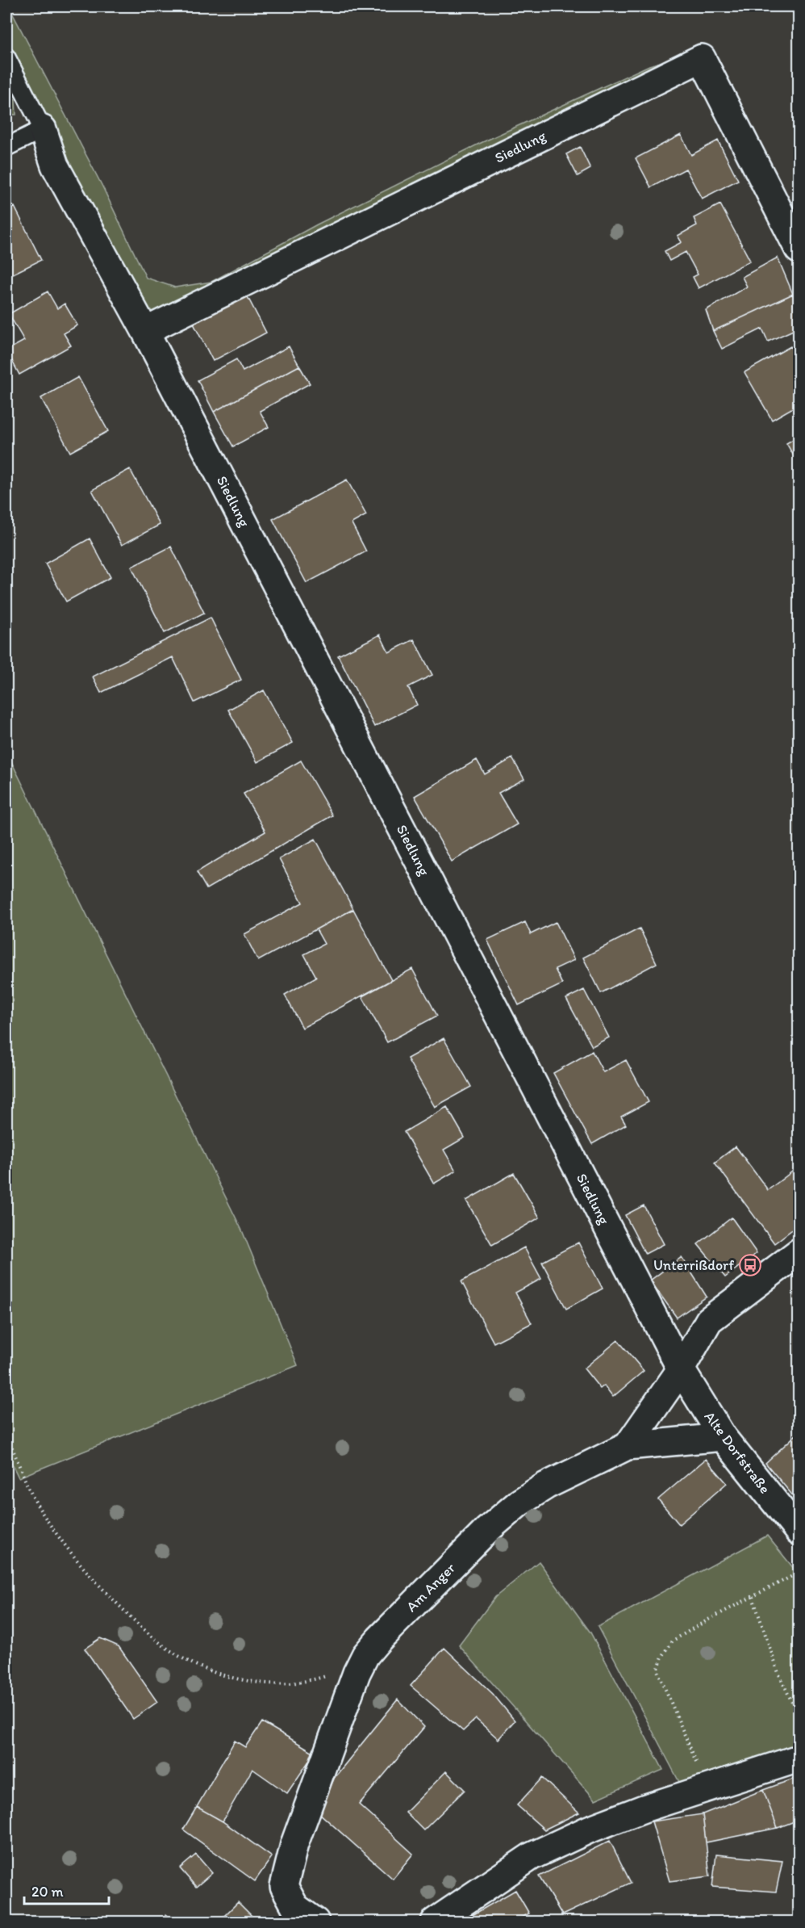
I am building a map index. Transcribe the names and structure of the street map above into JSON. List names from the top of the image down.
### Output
{
  "streets": {
    "street": ["Siedlung", "Alte Dorfstraße", "Am Anger"]
  },
  "crossings": [
    ["Siedlung", "Alte Dorfstraße"],
    ["Siedlung", "Am Anger"],
    ["Alte Dorfstraße", "Am Anger"]
  ],
  "places": {
    "bus stop": ["Unterrißdorf"]
  },
  "scale_bar": "20 m"
}
